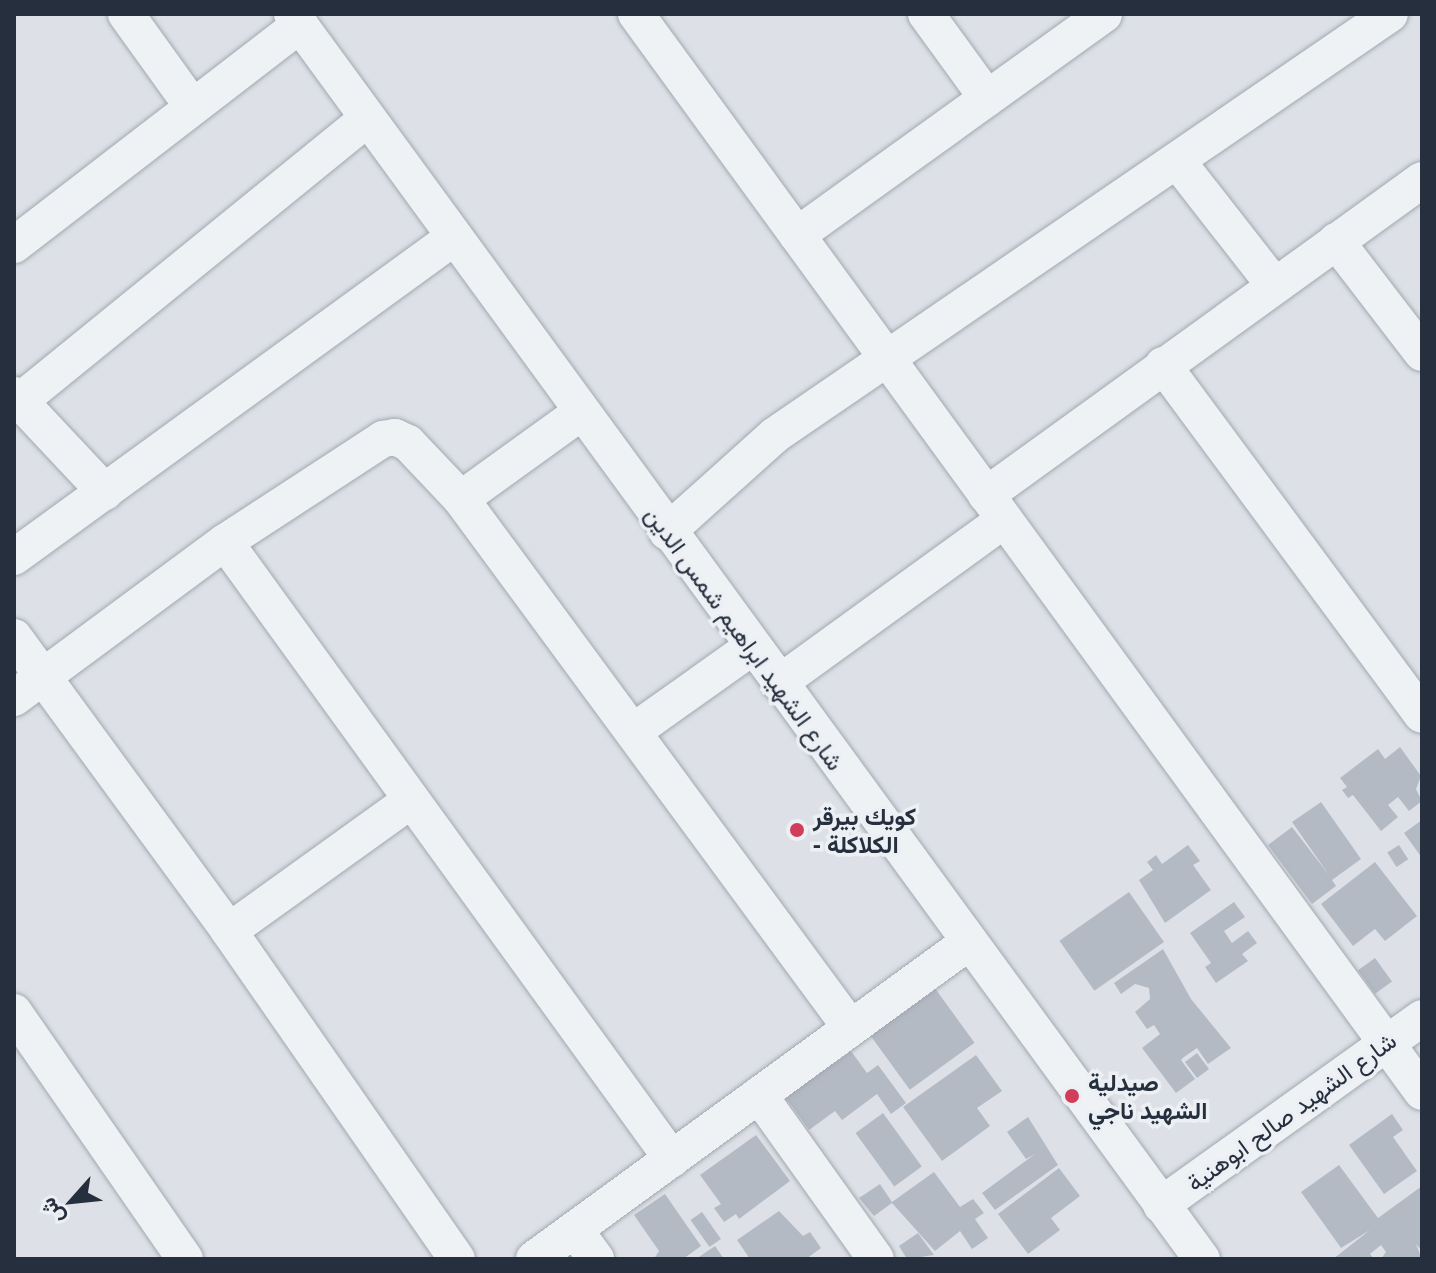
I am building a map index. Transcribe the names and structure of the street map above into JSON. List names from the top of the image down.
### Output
{
  "streets": {
    "street": ["شارع الشهيد ابراهيم شمس الدين", "شارع الشهيد صالح ابوهنية"]
  },
  "crossings": [
    ["شارع الشهيد ابراهيم شمس الدين", "شارع الشهيد صالح ابوهنية"]
  ],
  "places": ["كويك بيرقر - الكلاكلة", "صيدلية الشهيد ناجي"],
  "north": "bottom left"
}
